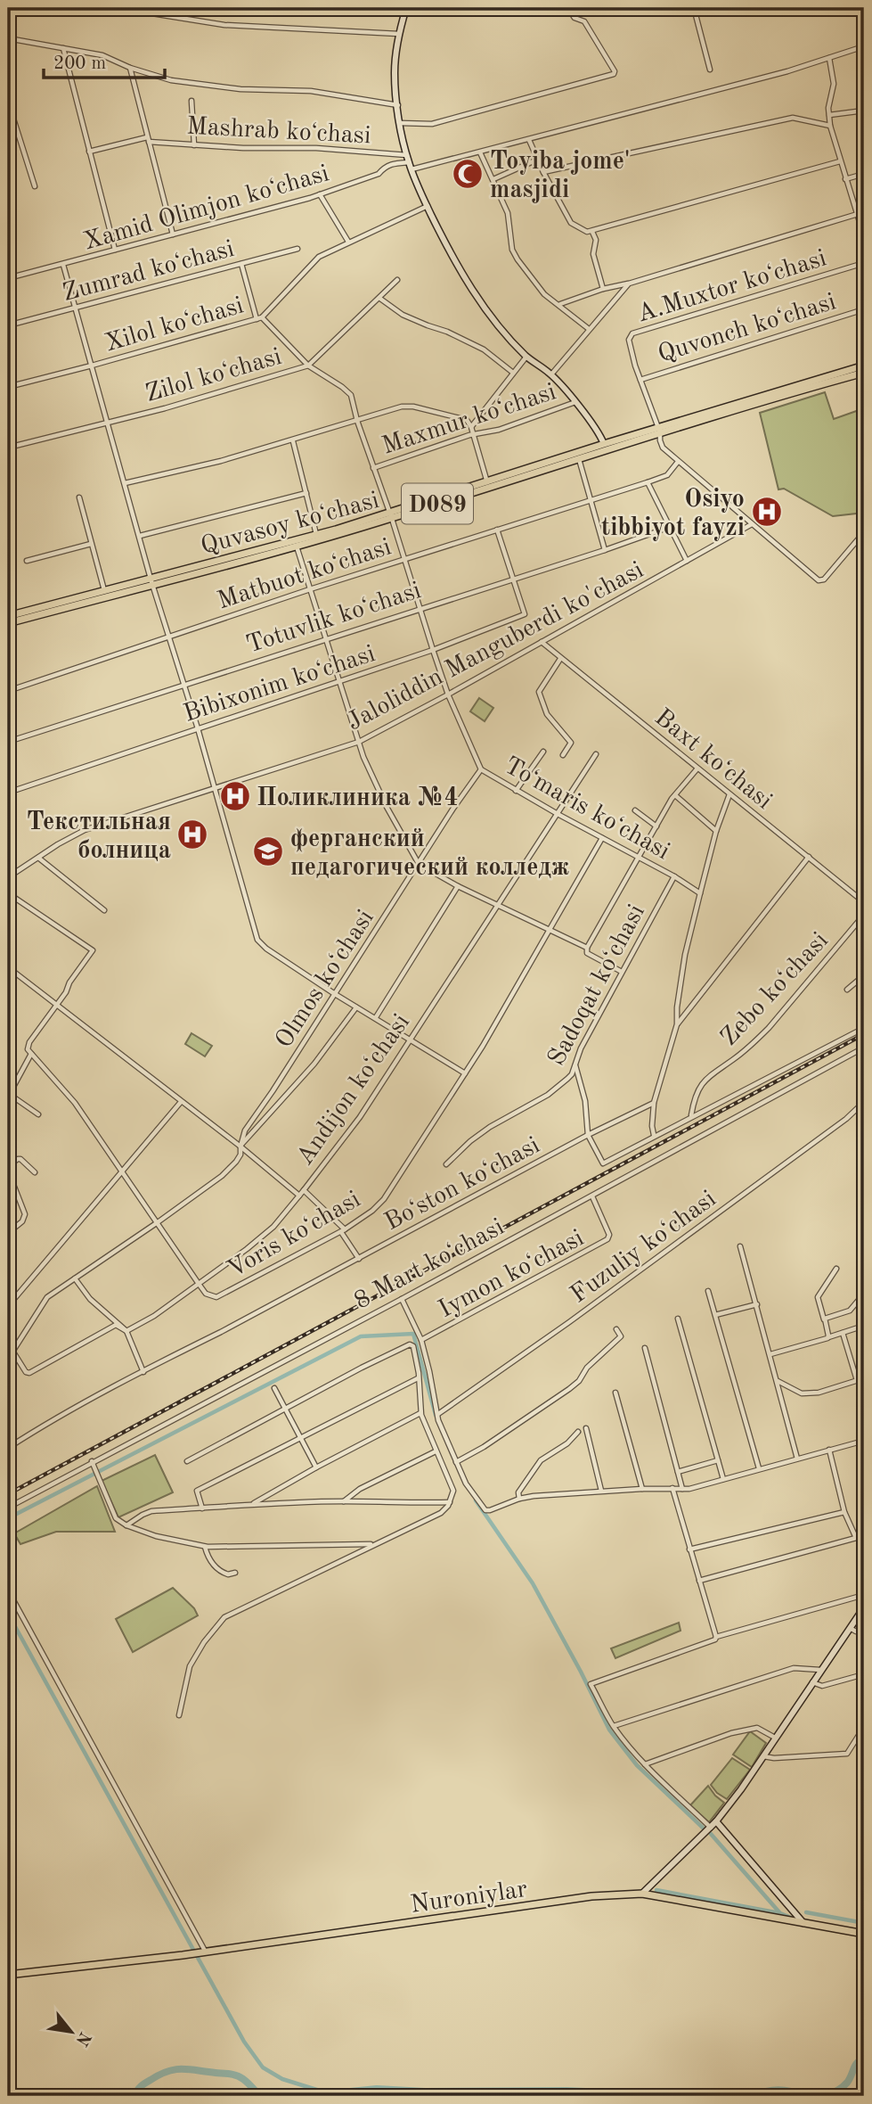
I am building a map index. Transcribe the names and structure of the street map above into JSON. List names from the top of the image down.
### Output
{
  "streets": {
    "main road": ["D089", "Quvasoy koʻchasi", "Nuroniylar"],
    "street": [
      "Mashrab koʻchasi",
      "Xamid Olimjon koʻchasi",
      "Zumrad koʻchasi",
      "A.Muxtor koʻchasi",
      "Xilol koʻchasi",
      "Quvonch koʻchasi",
      "Zilol koʻchasi",
      "Maxmur koʻchasi",
      "Matbuot koʻchasi",
      "Totuvlik koʻchasi",
      "Jaloliddin Manguberdi ko'chasi",
      "Bibixonim koʻchasi",
      "Baxt koʻchasi",
      "Toʻmaris koʻchasi",
      "Olmos koʻchasi",
      "Sadoqat koʻchasi",
      "Zebo koʻchasi",
      "Andijon koʻchasi",
      "Boʻston koʻchasi",
      "Voris koʻchasi",
      "Fuzuliy koʻchasi",
      "8 Mart koʻchasi",
      "Iymon koʻchasi"
    ]
  },
  "crossings": [
    ["Mashrab koʻchasi", "Xamid Olimjon koʻchasi"],
    ["A.Muxtor koʻchasi", "Quvonch koʻchasi"],
    ["A.Muxtor koʻchasi", "Quvasoy koʻchasi"],
    ["A.Muxtor koʻchasi", "Matbuot koʻchasi"],
    ["A.Muxtor koʻchasi", "Jaloliddin Manguberdi ko'chasi"],
    ["Xilol koʻchasi", "Toʻmaris koʻchasi"],
    ["Zilol koʻchasi", "Toʻmaris koʻchasi"],
    ["Maxmur koʻchasi", "Toʻmaris koʻchasi"],
    ["Quvasoy koʻchasi", "Toʻmaris koʻchasi"],
    ["Matbuot koʻchasi", "Toʻmaris koʻchasi"],
    ["Totuvlik koʻchasi", "Bibixonim koʻchasi"],
    ["Totuvlik koʻchasi", "Toʻmaris koʻchasi"],
    ["Jaloliddin Manguberdi ko'chasi", "Baxt koʻchasi"],
    ["Jaloliddin Manguberdi ko'chasi", "Toʻmaris koʻchasi"],
    ["Bibixonim koʻchasi", "Toʻmaris koʻchasi"],
    ["Toʻmaris koʻchasi", "Olmos koʻchasi"],
    ["Toʻmaris koʻchasi", "Sadoqat koʻchasi"],
    ["Toʻmaris koʻchasi", "Andijon koʻchasi"],
    ["Toʻmaris koʻchasi", "Voris koʻchasi"],
    ["Andijon koʻchasi", "Voris koʻchasi"],
    ["8 Mart koʻchasi", "Iymon koʻchasi"]
  ],
  "places": {
    "mosque": ["Toyiba jome' masjidi"],
    "hospital": ["Osiyo tibbiyot fayzi", "Поликлиника №4", "Текстильная болница"],
    "school or university": ["ферганский педагогический колледж"]
  },
  "scale_bar": "200 m",
  "north": "bottom right"
}
